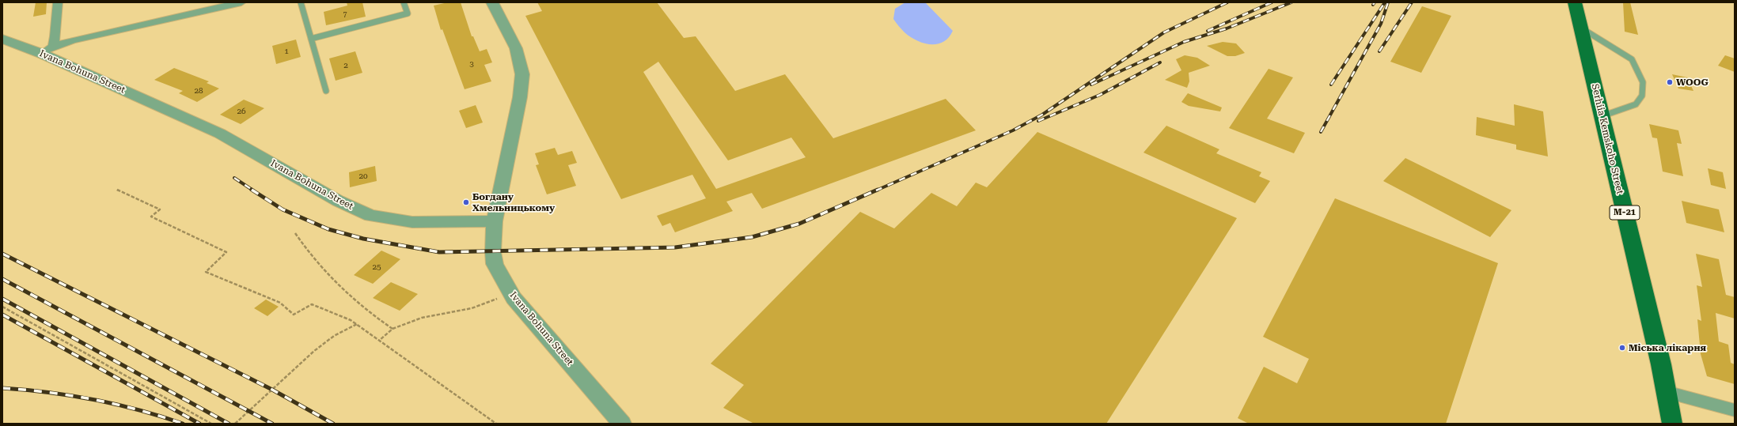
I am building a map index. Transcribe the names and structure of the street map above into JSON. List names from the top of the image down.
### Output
{
  "streets": {
    "highway": ["Serhiia Kemskoho Street", "М-21"],
    "street": ["Ivana Bohuna Street"]
  },
  "places": ["WOOG", "Богдану Хмельницькому", "Міська лікарня"],
  "house_numbers": [
    "7",
    "1",
    "3",
    "2",
    "28",
    "26",
    "20",
    "25"
  ]
}
